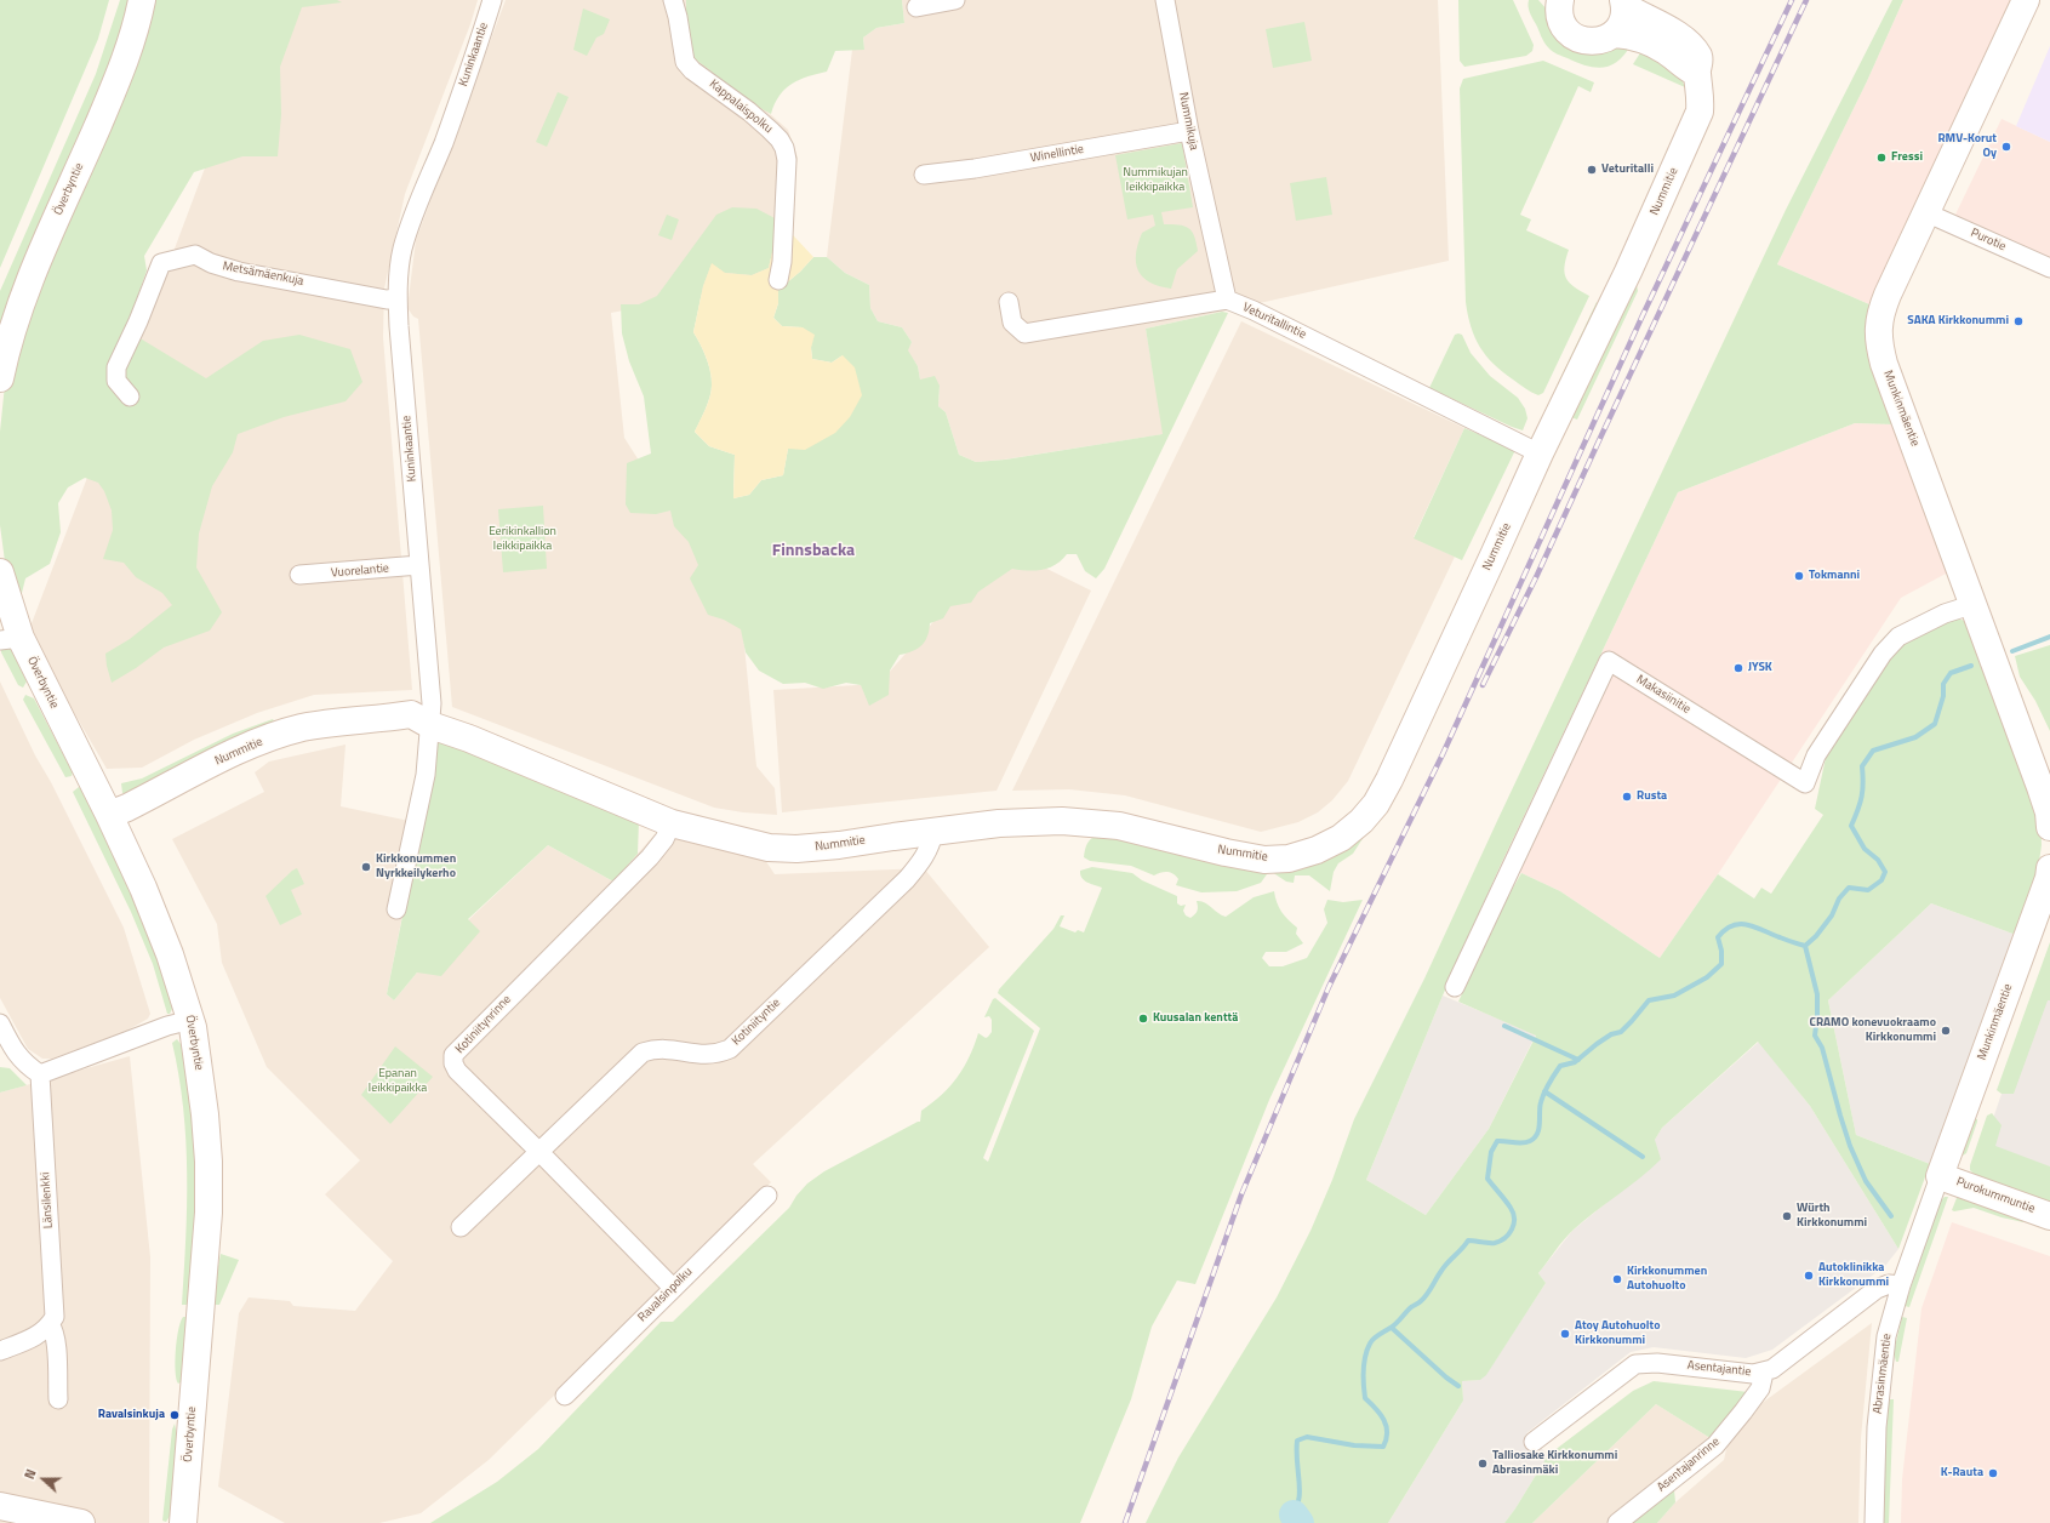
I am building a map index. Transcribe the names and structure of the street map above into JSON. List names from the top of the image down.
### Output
{
  "streets": {
    "street": [
      "Kuninkaantie",
      "Kappalaispolku",
      "Nummikuja",
      "Winellintie",
      "Överbyntie",
      "Nummitie",
      "Purotie",
      "Metsämäenkuja",
      "Veturitallintie",
      "Munkinmäentie",
      "Vuorelantie",
      "Makasiinitie",
      "Kotiniityntie",
      "Kotiniitynrinne",
      "Purokummuntie",
      "Länsilenkki",
      "Ravalsinpolku",
      "Asentajantie",
      "Abrasinmäentie",
      "Asentajanrinne"
    ]
  },
  "crossings": [
    ["Kuninkaantie", "Nummitie"],
    ["Kuninkaantie", "Metsämäenkuja"],
    ["Kuninkaantie", "Vuorelantie"],
    ["Nummikuja", "Winellintie"],
    ["Nummikuja", "Veturitallintie"],
    ["Överbyntie", "Nummitie"],
    ["Nummitie", "Veturitallintie"],
    ["Nummitie", "Kotiniityntie"],
    ["Nummitie", "Kotiniitynrinne"],
    ["Purotie", "Munkinmäentie"],
    ["Munkinmäentie", "Makasiinitie"],
    ["Munkinmäentie", "Purokummuntie"],
    ["Munkinmäentie", "Abrasinmäentie"],
    ["Kotiniityntie", "Kotiniitynrinne"],
    ["Kotiniitynrinne", "Ravalsinpolku"],
    ["Purokummuntie", "Abrasinmäentie"],
    ["Asentajantie", "Abrasinmäentie"],
    ["Asentajantie", "Asentajanrinne"]
  ],
  "districts": ["Finnsbacka"],
  "parks": ["Nummikujan leikkipaikka", "Eerikinkallion leikkipaikka", "Epanan leikkipaikka"],
  "places": [
    "RMV-Korut Oy",
    "Fressi",
    "Veturitalli",
    "SAKA Kirkkonummi",
    "Tokmanni",
    "JYSK",
    "Rusta",
    "Kirkkonummen Nyrkkeilykerho",
    "Kuusalan kenttä",
    "CRAMO konevuokraamo Kirkkonummi",
    "Würth Kirkkonummi",
    "Autoklinikka Kirkkonummi",
    "Kirkkonummen Autohuolto",
    "Atoy Autohuolto Kirkkonummi",
    "Ravalsinkuja",
    "Talliosake Kirkkonummi Abrasinmäki",
    "K-Rauta"
  ],
  "north": "left"
}
